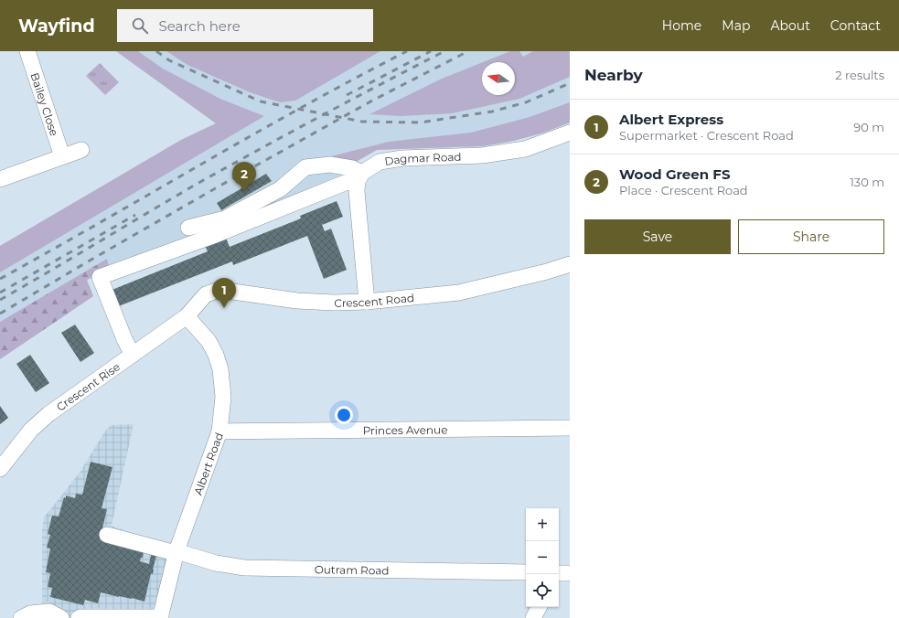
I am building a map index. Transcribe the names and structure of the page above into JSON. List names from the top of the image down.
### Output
{
  "streets": {
    "street": [
      "Bailey Close",
      "Dagmar Road",
      "Crescent Road",
      "Crescent Rise",
      "Princes Avenue",
      "Albert Road",
      "Outram Road"
    ]
  },
  "crossings": [
    ["Crescent Road", "Crescent Rise"],
    ["Crescent Road", "Albert Road"],
    ["Crescent Rise", "Albert Road"],
    ["Princes Avenue", "Albert Road"],
    ["Albert Road", "Outram Road"]
  ],
  "north": "left",
  "page": {
    "header": "Wayfind",
    "search": "Search here",
    "nav": [
      "Home",
      "Map",
      "About",
      "Contact"
    ],
    "heading": ["Nearby", "2 results"],
    "list": [
      {
        "mark": "1",
        "name": "Albert Express",
        "note": "Supermarket · Crescent Road",
        "value": "90 m"
      },
      {
        "mark": "2",
        "name": "Wood Green FS",
        "note": "Place · Crescent Road",
        "value": "130 m"
      }
    ],
    "pins": ["2", "1"],
    "buttons": ["Save", "Share"],
    "map_buttons": ["+", "−"]
  }
}
